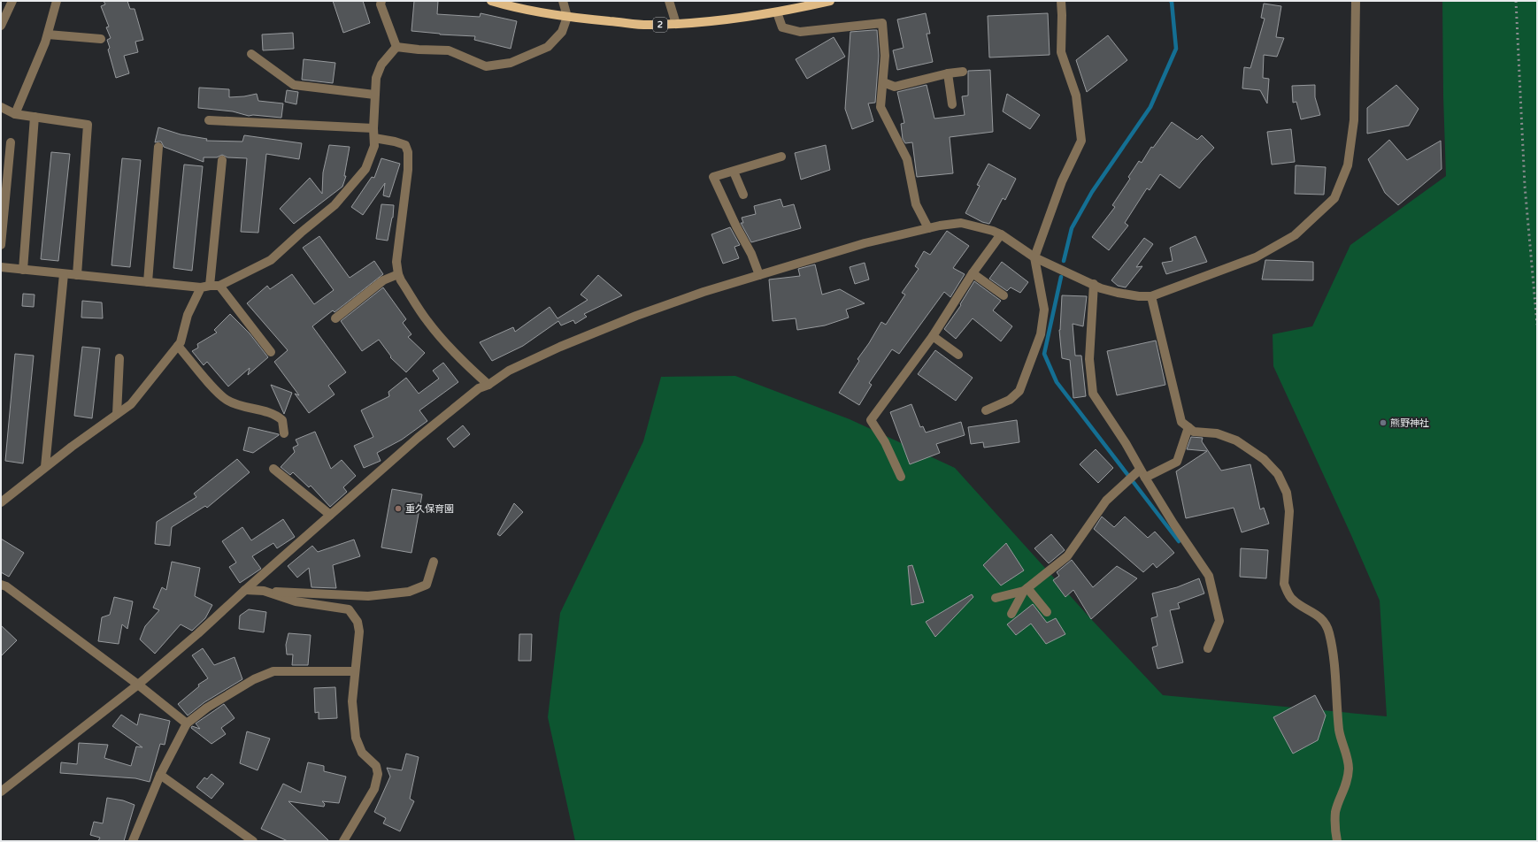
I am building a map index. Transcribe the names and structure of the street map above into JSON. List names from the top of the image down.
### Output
{
  "streets": {
    "main road": ["2"]
  },
  "places": ["熊野神社", "重久保育園"]
}
